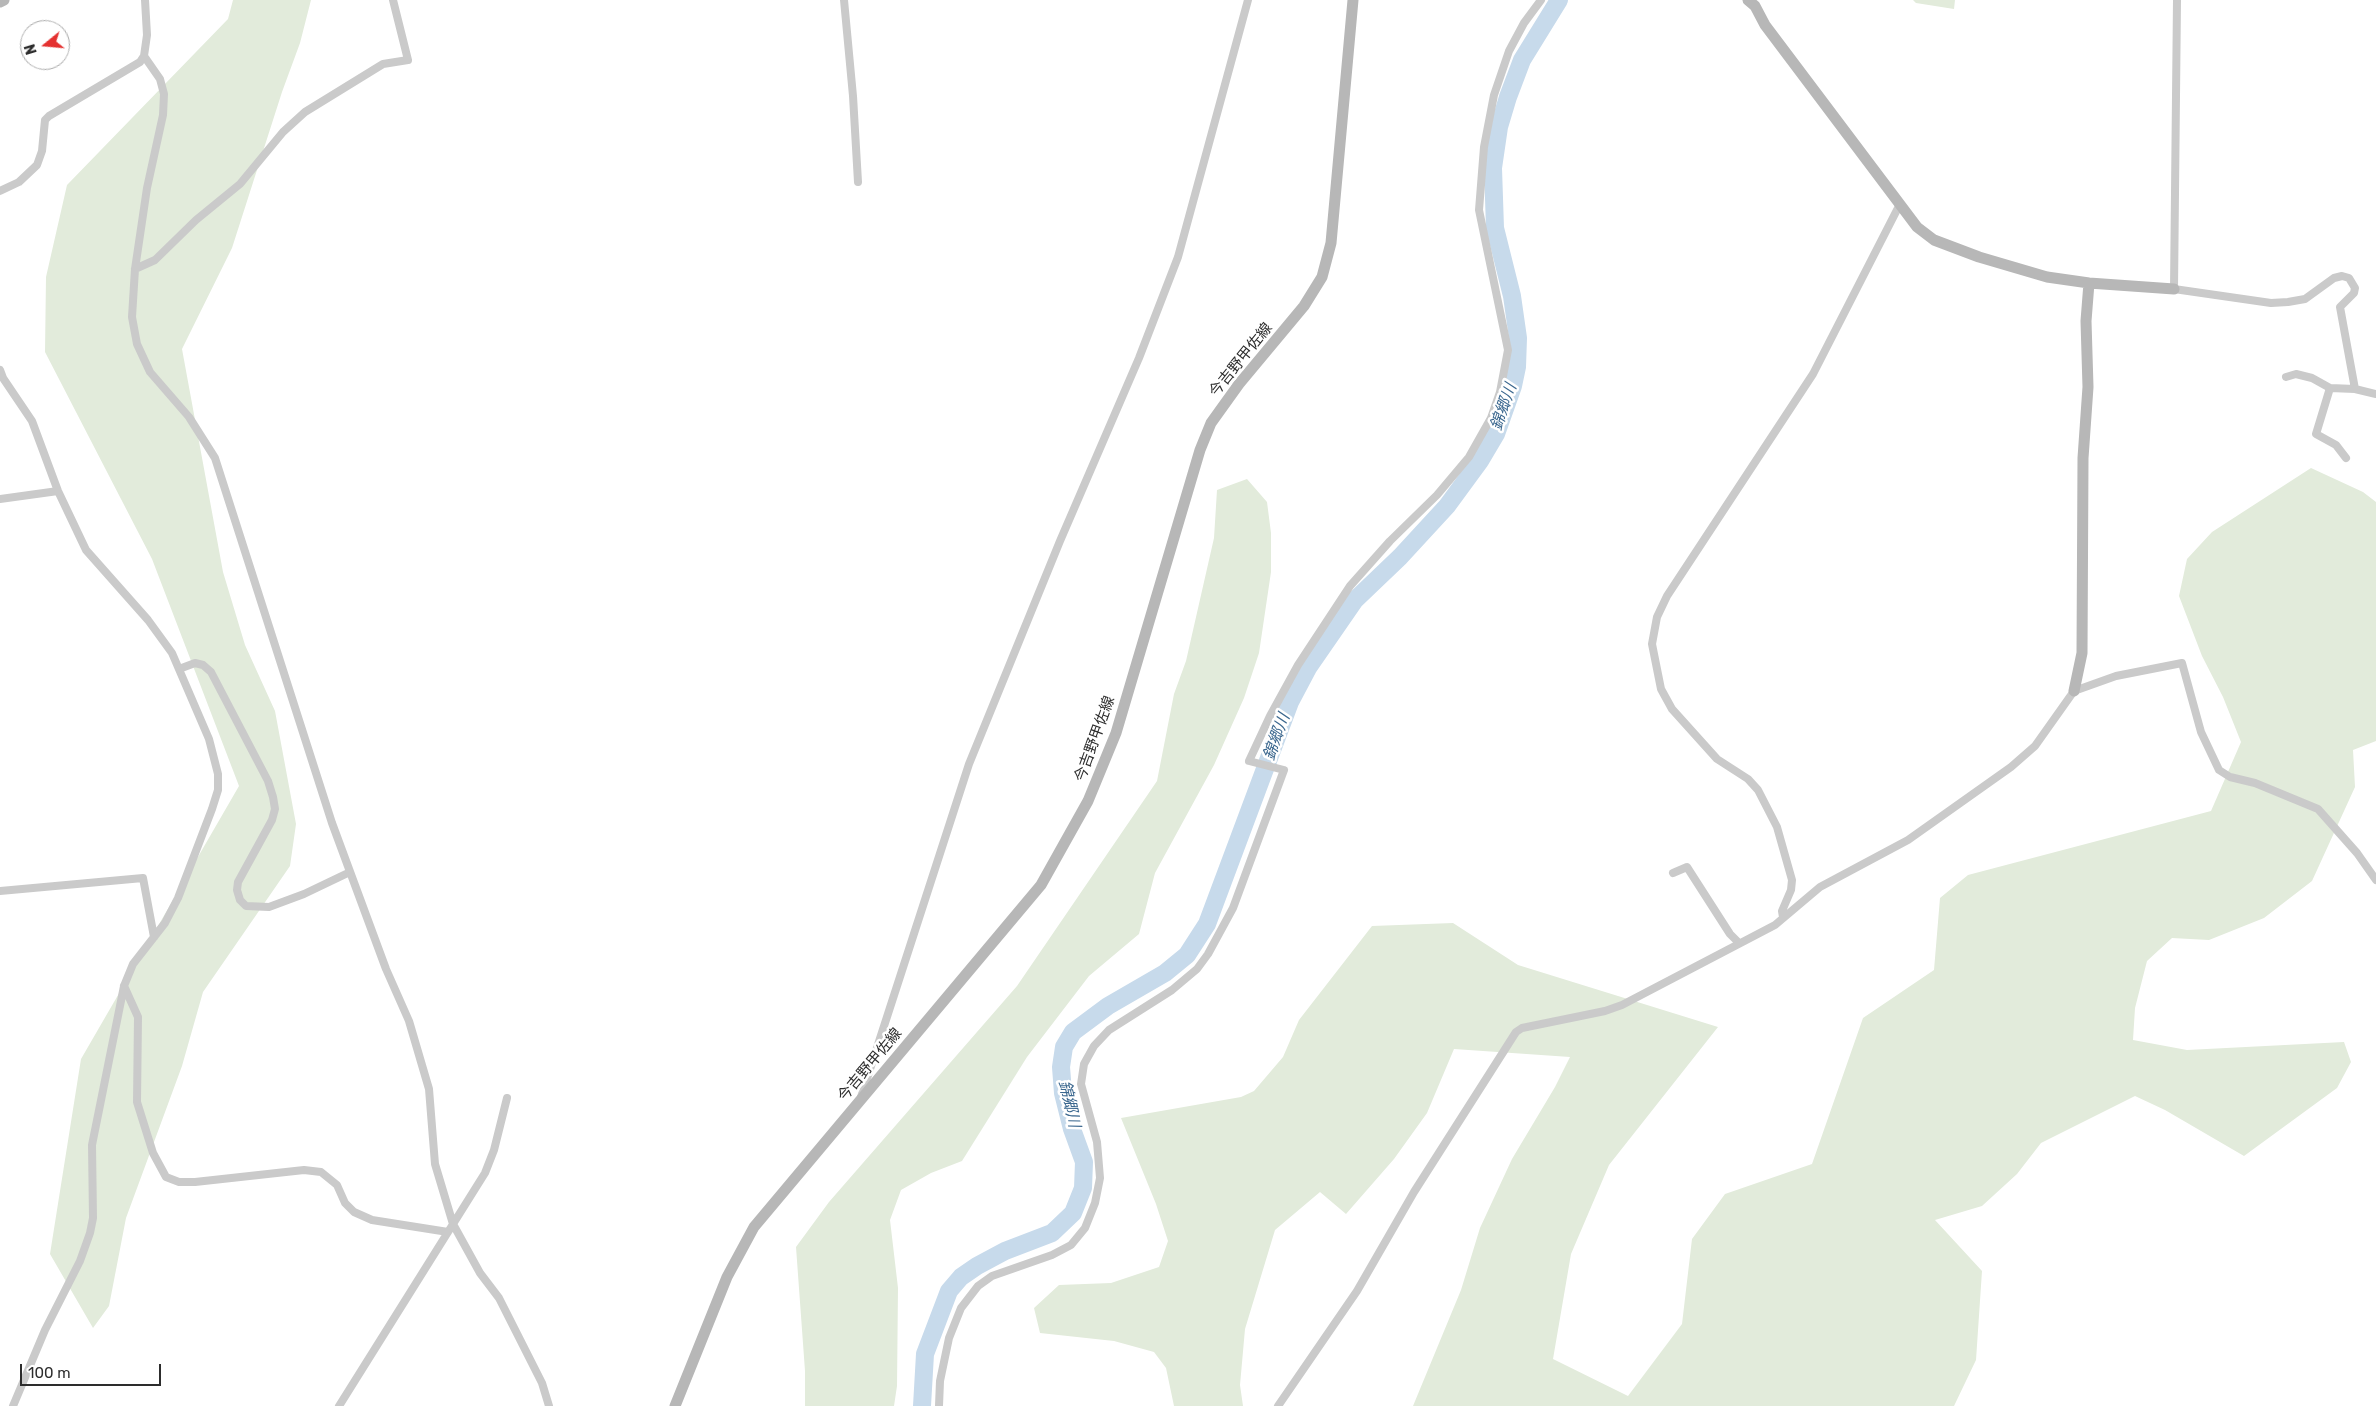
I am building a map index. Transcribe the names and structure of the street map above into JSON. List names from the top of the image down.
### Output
{
  "streets": {
    "main road": ["今吉野甲佐線"]
  },
  "water": ["錦郷川"],
  "scale_bar": "100 m",
  "north": "left"
}
